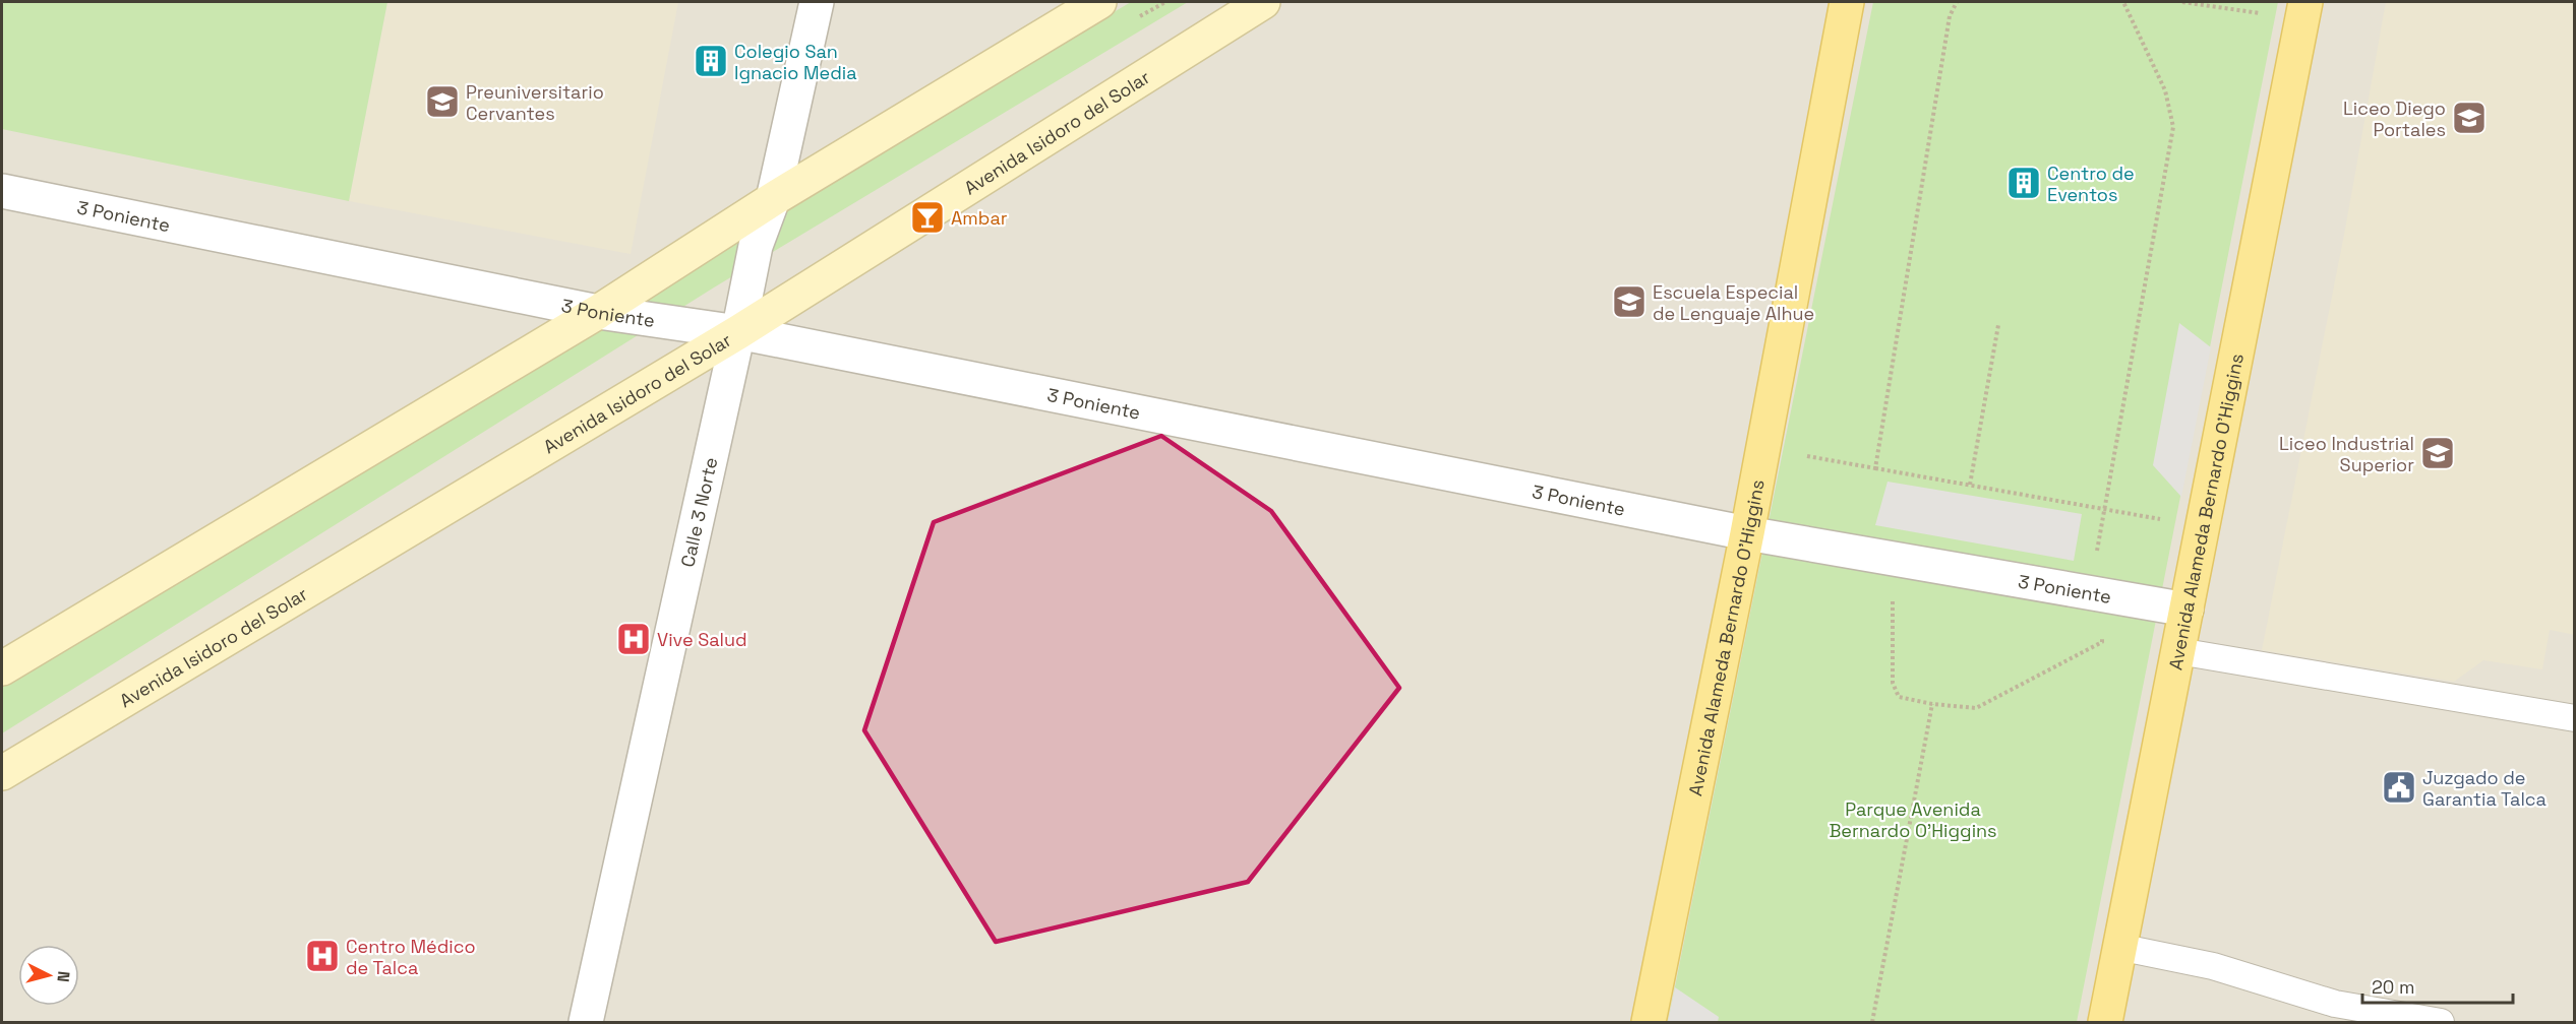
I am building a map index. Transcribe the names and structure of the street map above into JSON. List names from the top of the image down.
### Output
{
  "streets": {
    "main road": ["Avenida Isidoro del Solar", "Avenida Alameda Bernardo O'Higgins"],
    "street": ["3 Poniente", "Calle 3 Norte"]
  },
  "crossings": [
    ["Avenida Isidoro del Solar", "3 Poniente"],
    ["Avenida Isidoro del Solar", "Calle 3 Norte"],
    ["3 Poniente", "Calle 3 Norte"],
    ["3 Poniente", "Avenida Alameda Bernardo O'Higgins"]
  ],
  "parks": ["Parque Avenida Bernardo O'Higgins"],
  "places": {
    "building": ["Colegio San Ignacio Media", "Centro de Eventos"],
    "school or university": [
      "Preuniversitario Cervantes",
      "Liceo Diego Portales",
      "Escuela Especial de Lenguaje Alhue",
      "Liceo Industrial Superior"
    ],
    "bar": ["Ambar"],
    "hospital": ["Vive Salud", "Centro Médico de Talca"],
    "public building": ["Juzgado de Garantia Talca"]
  },
  "scale_bar": "20 m",
  "north": "right"
}
